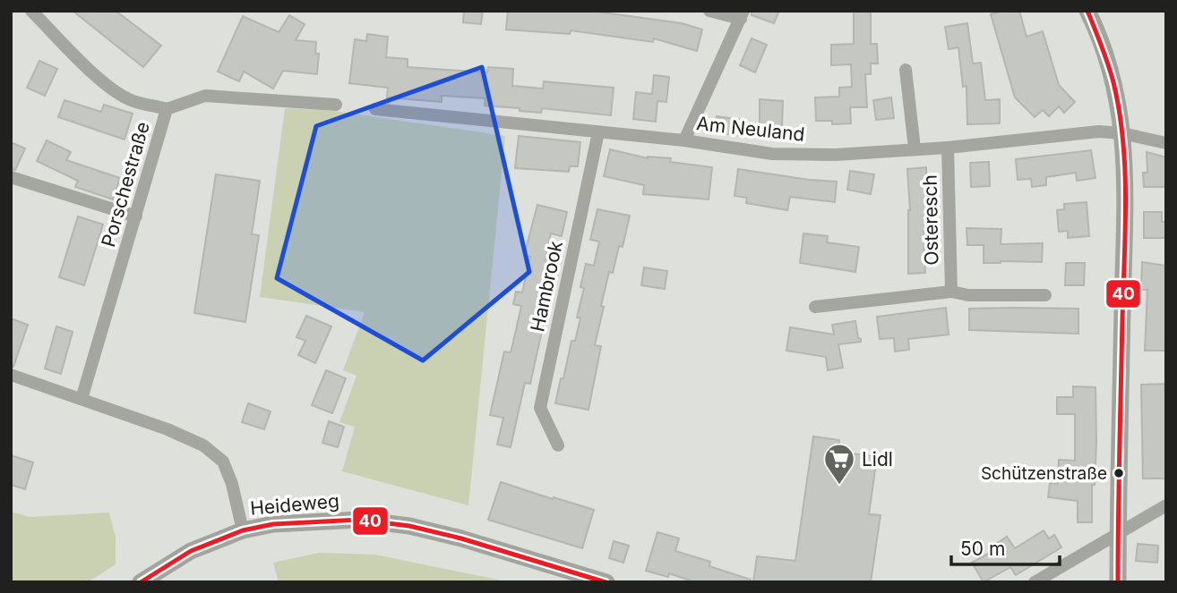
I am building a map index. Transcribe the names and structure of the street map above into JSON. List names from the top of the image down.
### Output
{
  "streets": {
    "street": [
      "Am Neuland",
      "Porschestraße",
      "Osteresch",
      "Hambrook",
      "Heideweg"
    ]
  },
  "crossings": [
    ["Am Neuland", "Osteresch"],
    ["Am Neuland", "Hambrook"],
    ["Porschestraße", "Heideweg"]
  ],
  "places": {
    "other": ["Schützenstraße"],
    "supermarket": ["Lidl"]
  },
  "lines": ["transit line 40"],
  "scale_bar": "50 m"
}
